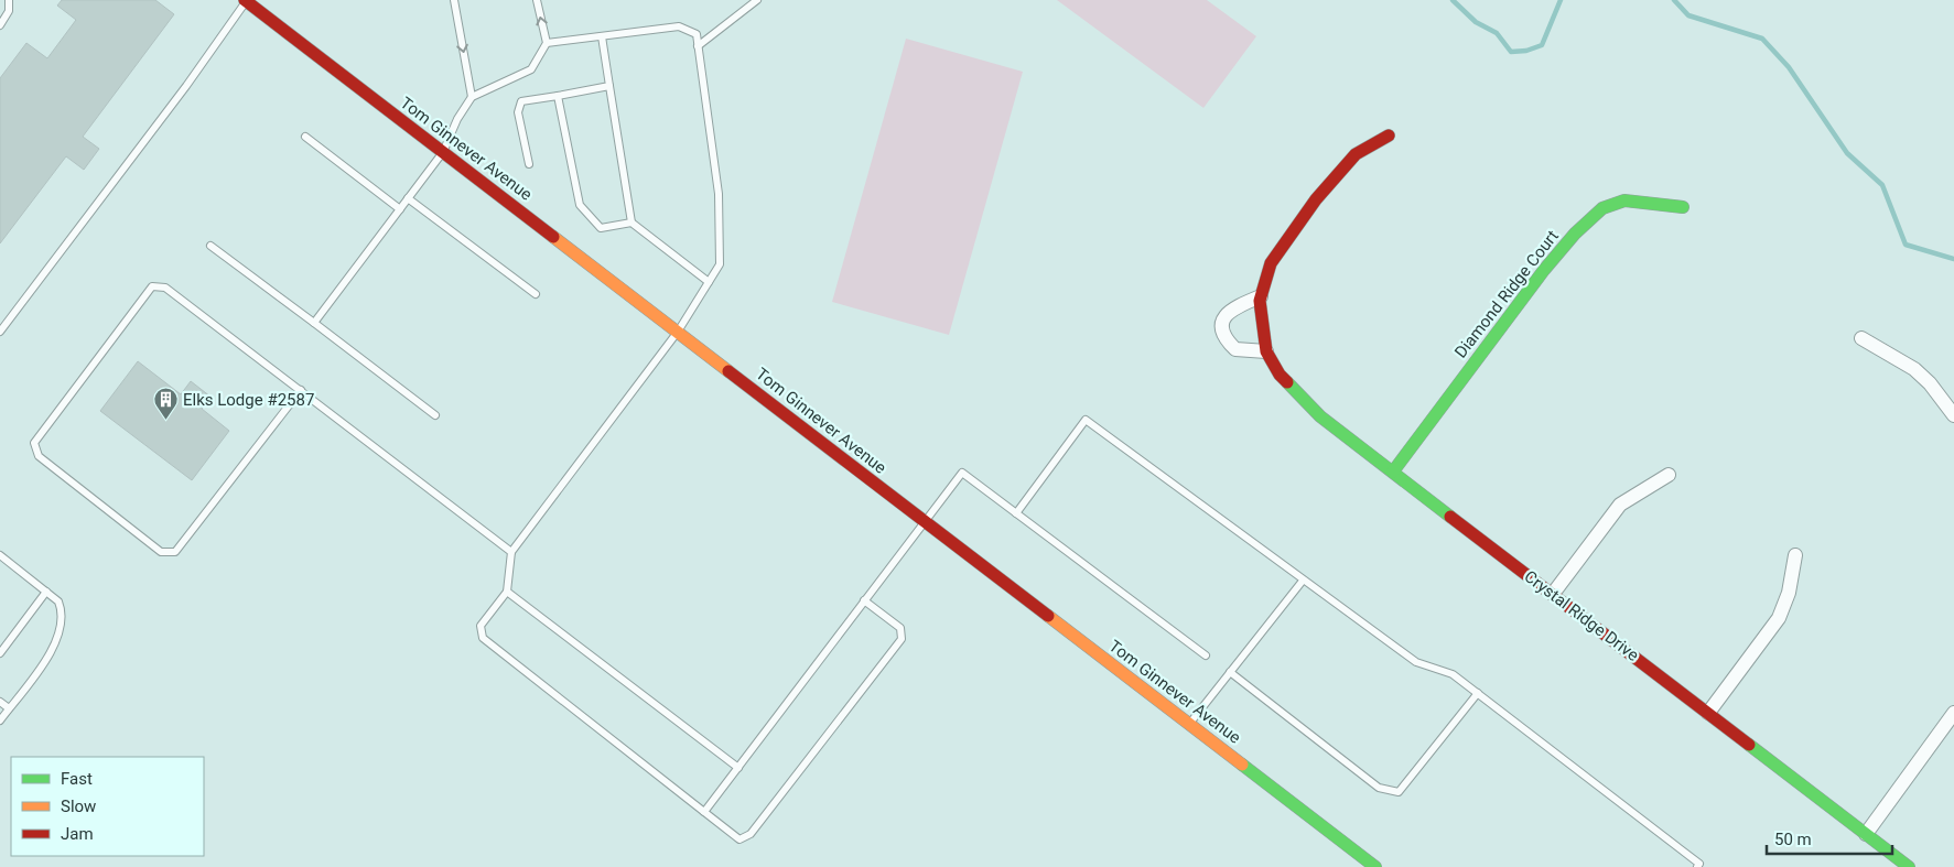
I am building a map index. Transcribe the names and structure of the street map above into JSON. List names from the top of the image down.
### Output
{
  "streets": {
    "street": ["Tom Ginnever Avenue", "Diamond Ridge Court", "Crystal Ridge Drive"]
  },
  "crossings": [
    ["Diamond Ridge Court", "Crystal Ridge Drive"]
  ],
  "places": {
    "building": ["Elks Lodge #2587"]
  },
  "legend": ["Fast", "Slow", "Jam"],
  "scale_bar": "50 m"
}
